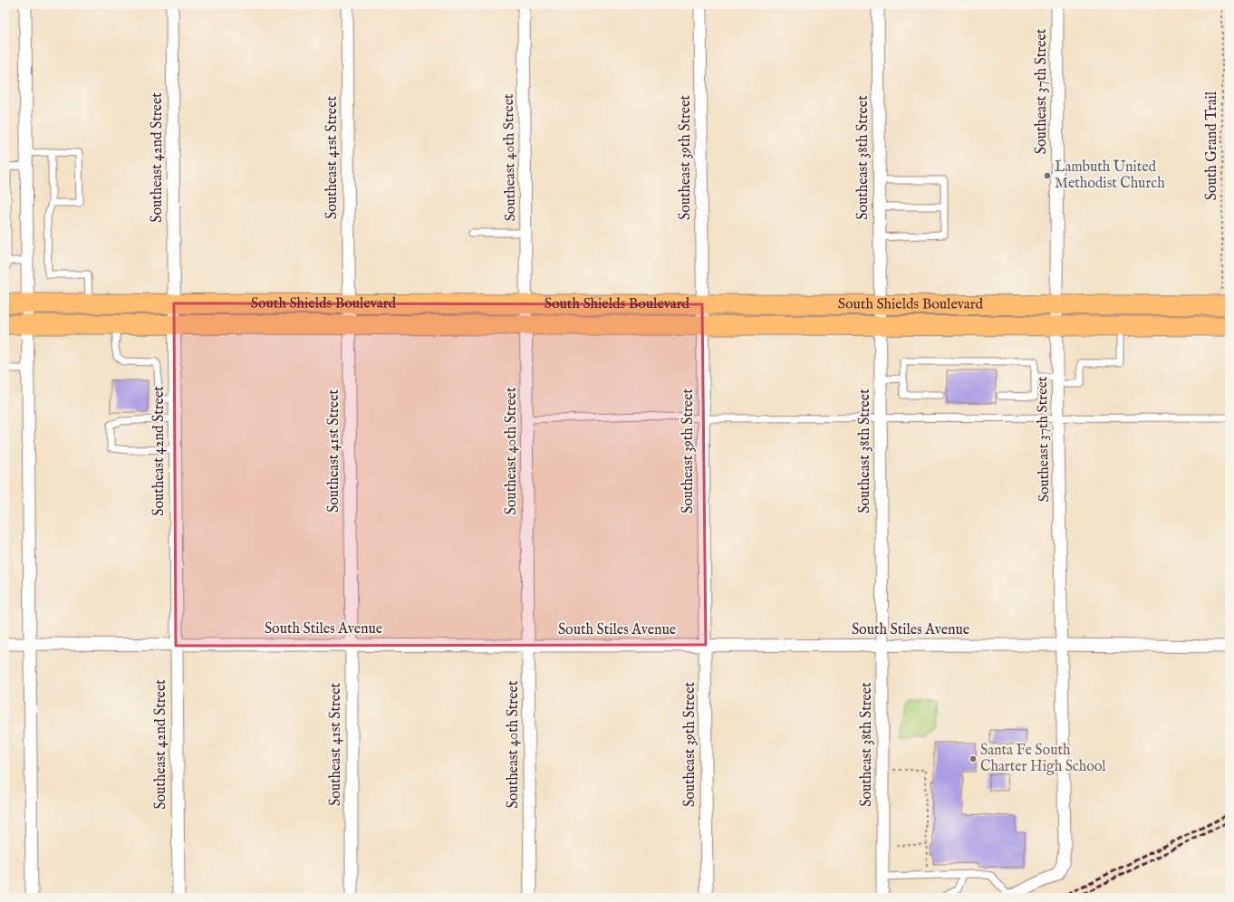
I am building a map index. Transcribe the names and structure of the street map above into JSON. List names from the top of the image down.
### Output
{
  "streets": {
    "main road": ["South Shields Boulevard"],
    "street": [
      "Southeast 37th Street",
      "Southeast 42nd Street",
      "Southeast 41st Street",
      "Southeast 40th Street",
      "Southeast 39th Street",
      "Southeast 38th Street",
      "South Stiles Avenue"
    ],
    "path": ["South Grand Trail"]
  },
  "crossings": [
    ["Southeast 37th Street", "South Shields Boulevard"],
    ["Southeast 37th Street", "South Stiles Avenue"],
    ["Southeast 42nd Street", "South Shields Boulevard"],
    ["Southeast 42nd Street", "South Stiles Avenue"],
    ["Southeast 41st Street", "South Shields Boulevard"],
    ["Southeast 41st Street", "South Stiles Avenue"],
    ["Southeast 40th Street", "South Shields Boulevard"],
    ["Southeast 40th Street", "South Stiles Avenue"],
    ["Southeast 39th Street", "South Shields Boulevard"],
    ["Southeast 39th Street", "South Stiles Avenue"],
    ["Southeast 38th Street", "South Shields Boulevard"],
    ["Southeast 38th Street", "South Stiles Avenue"]
  ],
  "places": ["Lambuth United Methodist Church", "Santa Fe South Charter High School"]
}
